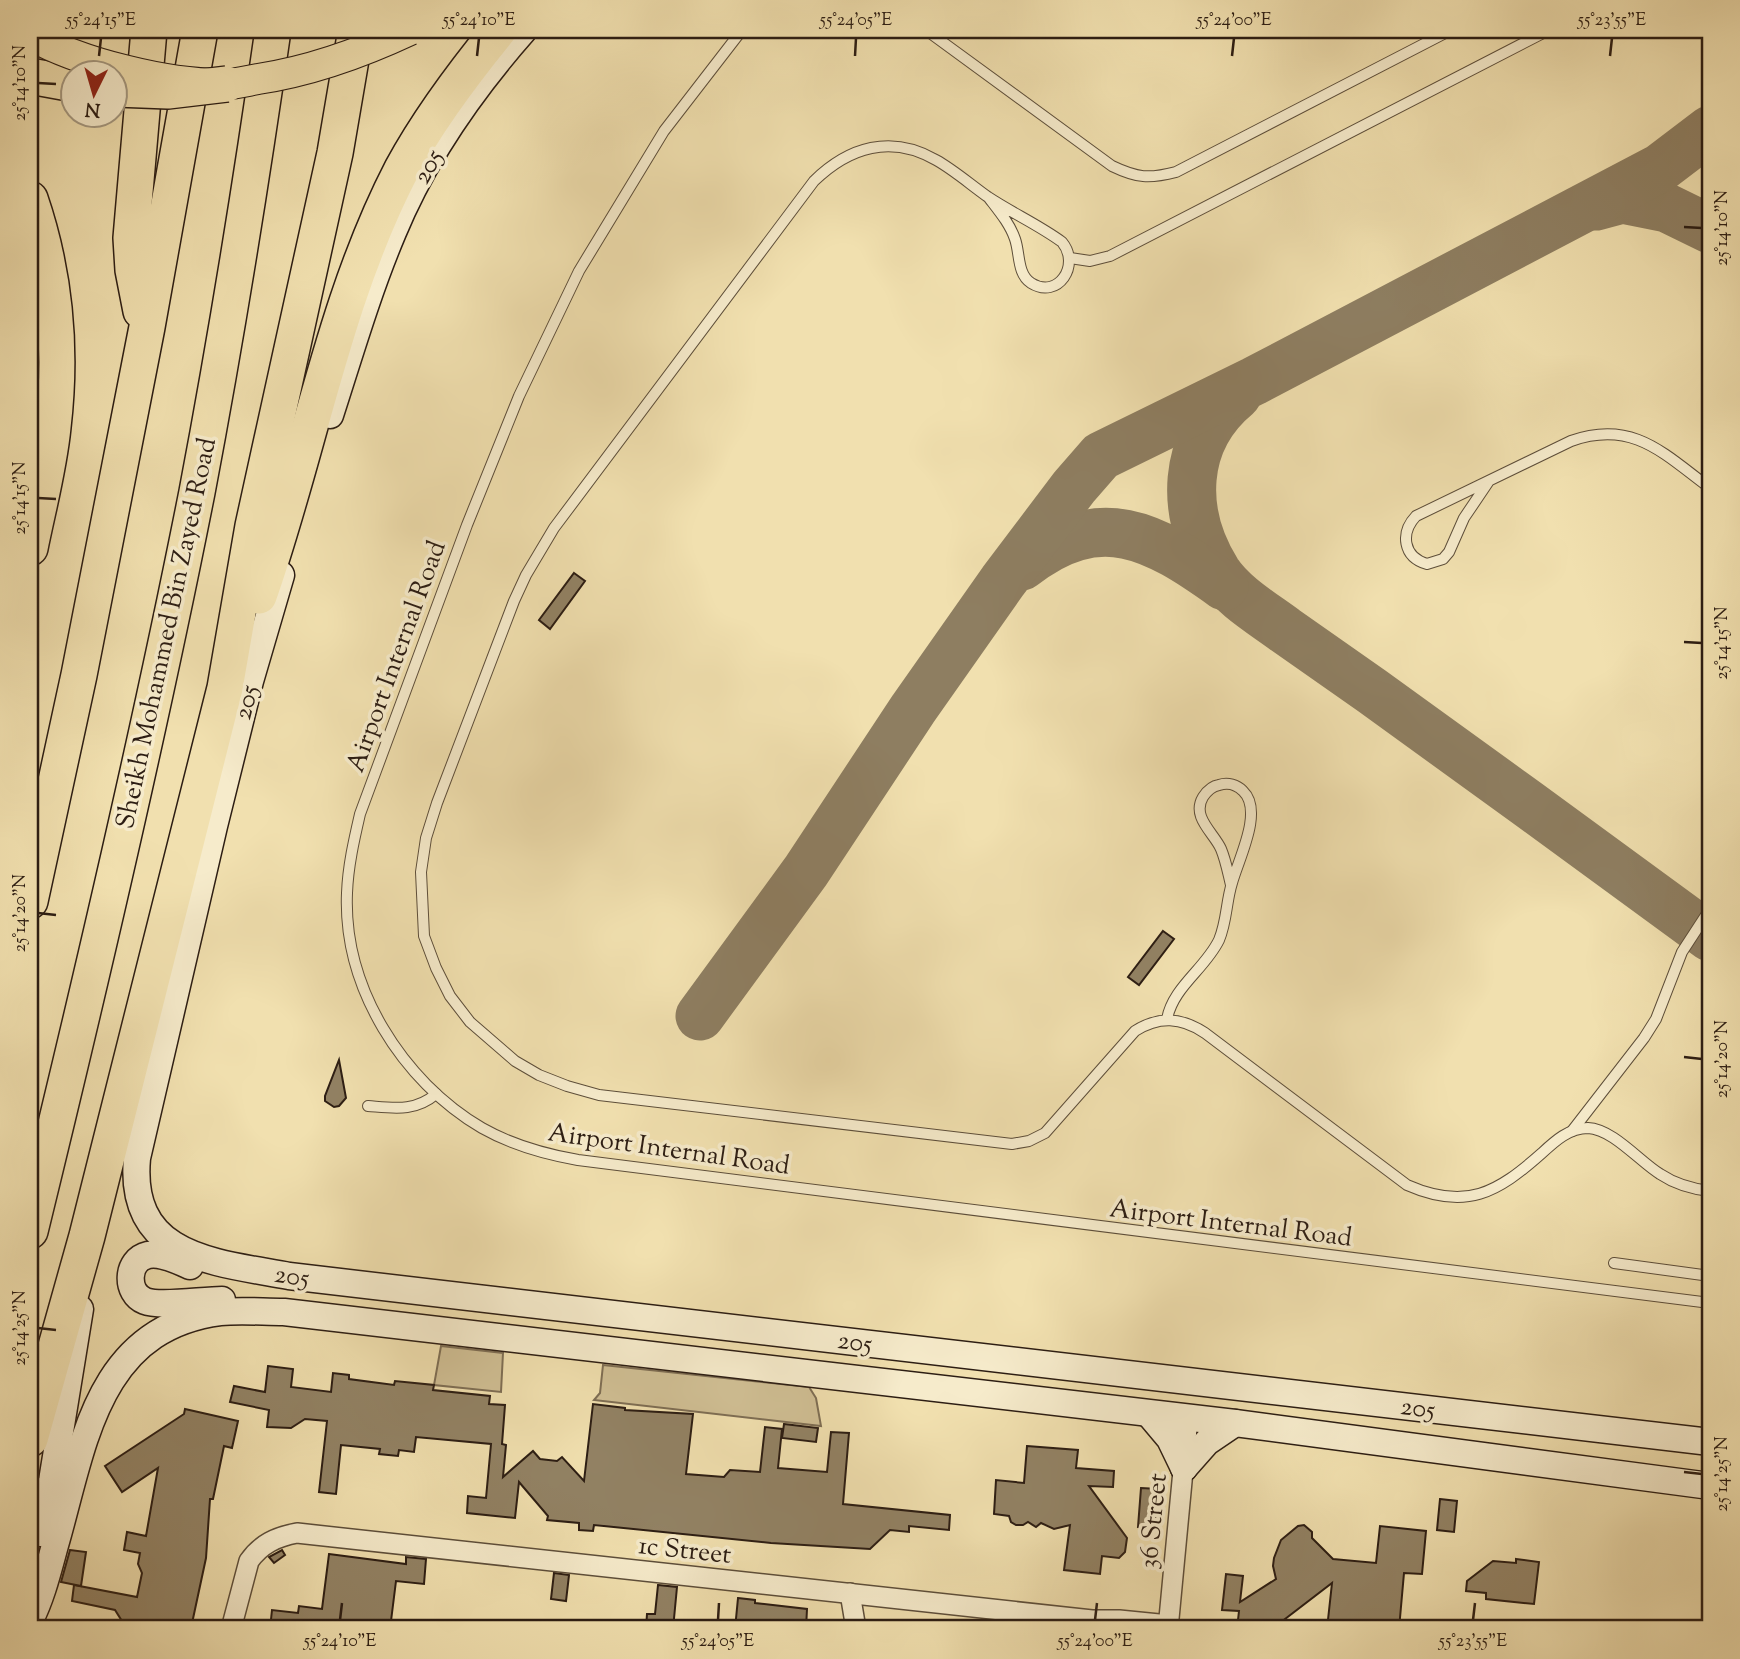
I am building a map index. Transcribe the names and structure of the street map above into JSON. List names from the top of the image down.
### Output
{
  "streets": {
    "highway": ["Sheikh Mohammed Bin Zayed Road"],
    "street": ["205", "36 Street", "1c Street"],
    "lane": ["Airport Internal Road"]
  },
  "crossings": [
    ["205", "36 Street"],
    ["36 Street", "1c Street"]
  ],
  "north": "bottom",
  "coordinates": [
    "55°24'15\"E",
    "55°24'10\"E",
    "55°24'05\"E",
    "55°24'00\"E",
    "55°23'55\"E",
    "25°14'10\"N",
    "25°14'15\"N",
    "25°14'20\"N",
    "25°14'25\"N"
  ]
}
